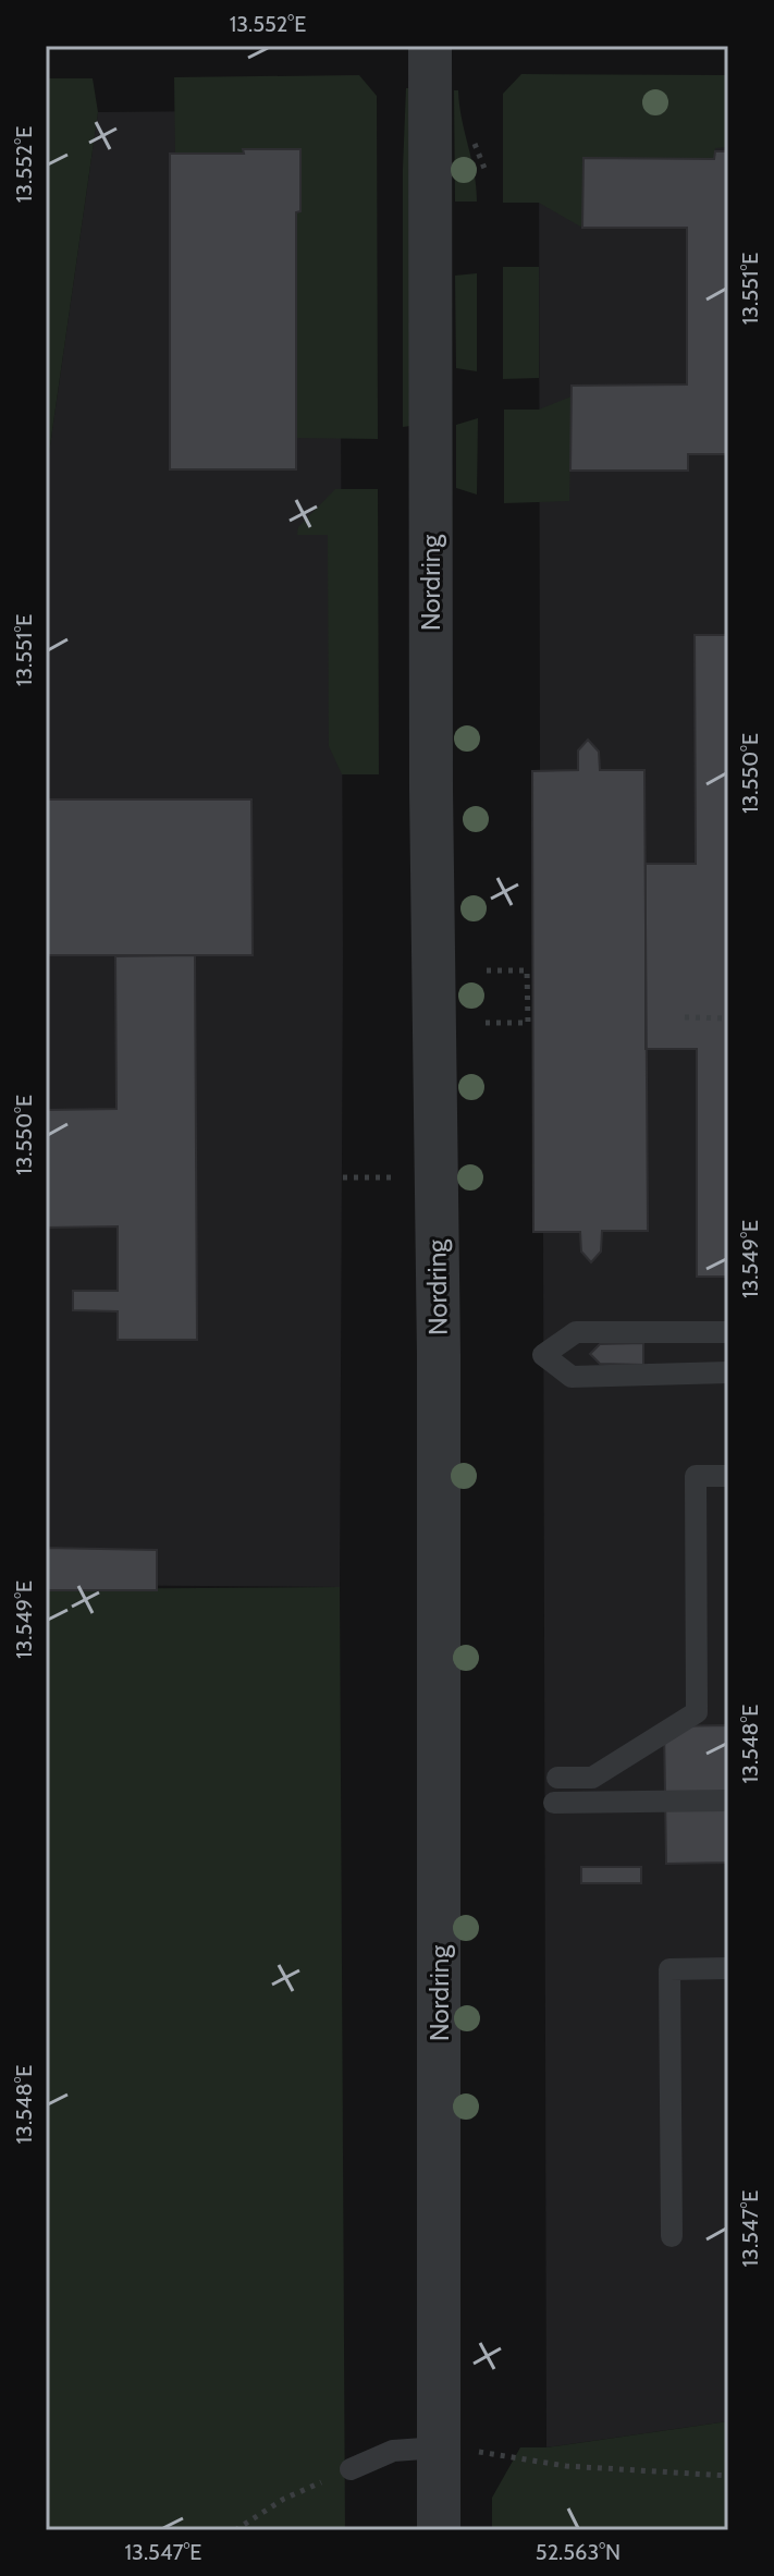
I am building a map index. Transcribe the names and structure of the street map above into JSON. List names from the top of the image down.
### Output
{
  "streets": {
    "street": ["Nordring"]
  },
  "coordinates": [
    "13.552°E",
    "13.551°E",
    "13.550°E",
    "13.549°E",
    "13.548°E",
    "13.547°E",
    "52.563°N"
  ]
}
